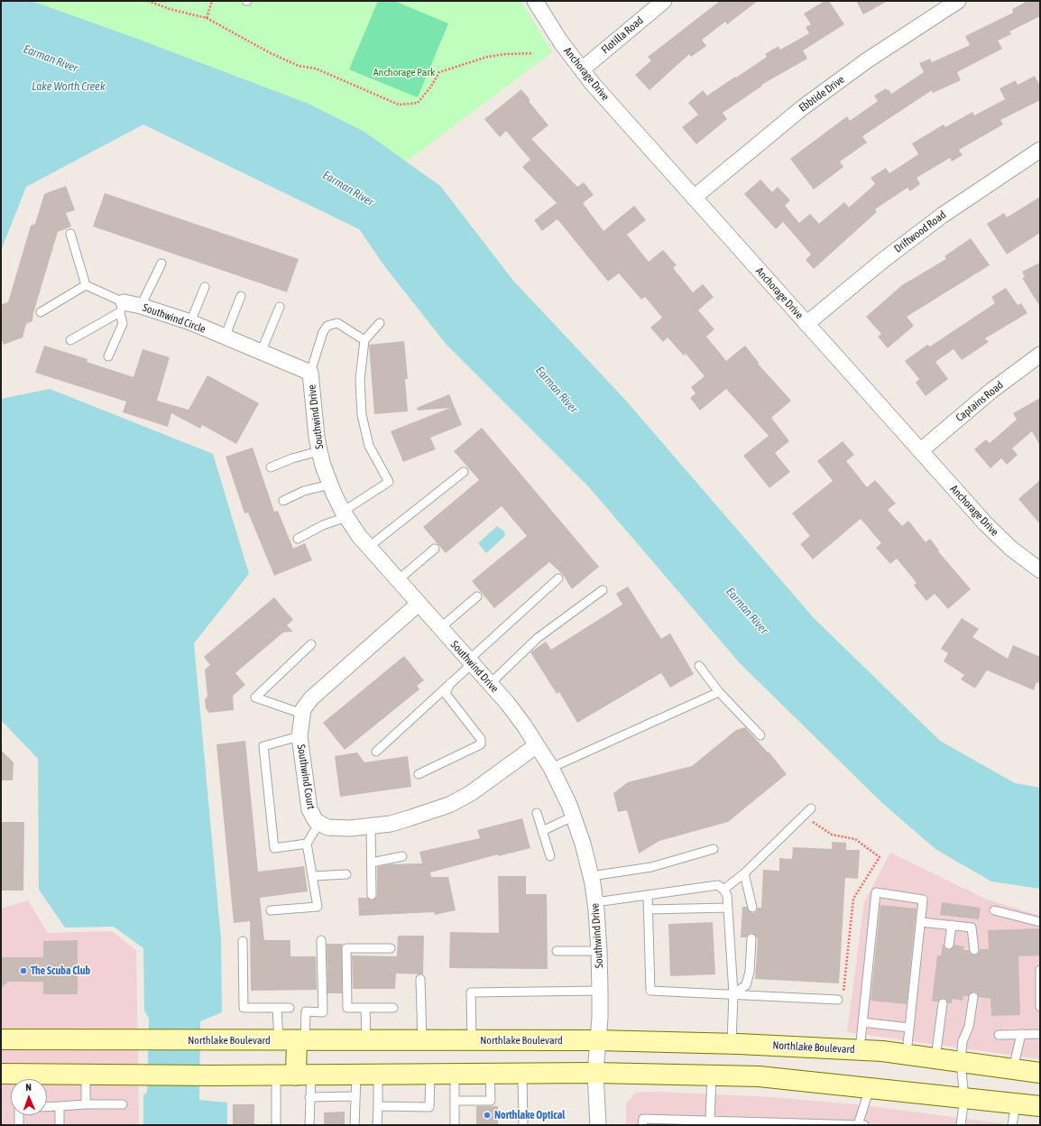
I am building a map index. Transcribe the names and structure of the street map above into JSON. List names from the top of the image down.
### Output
{
  "streets": {
    "main road": ["Northlake Boulevard"],
    "street": [
      "Flotilla Road",
      "Anchorage Drive",
      "Ebbtide Drive",
      "Driftwood Road",
      "Southwind Circle",
      "Captains Road",
      "Southwind Drive",
      "Southwind Court"
    ]
  },
  "crossings": [
    ["Flotilla Road", "Anchorage Drive"],
    ["Anchorage Drive", "Ebbtide Drive"],
    ["Anchorage Drive", "Driftwood Road"],
    ["Anchorage Drive", "Captains Road"],
    ["Southwind Circle", "Southwind Drive"],
    ["Southwind Drive", "Southwind Court"],
    ["Southwind Drive", "Northlake Boulevard"]
  ],
  "water": ["Earman River", "Lake Worth Creek"],
  "parks": ["Anchorage Park"],
  "places": ["The Scuba Club", "Northlake Optical"],
  "north": "top"
}
